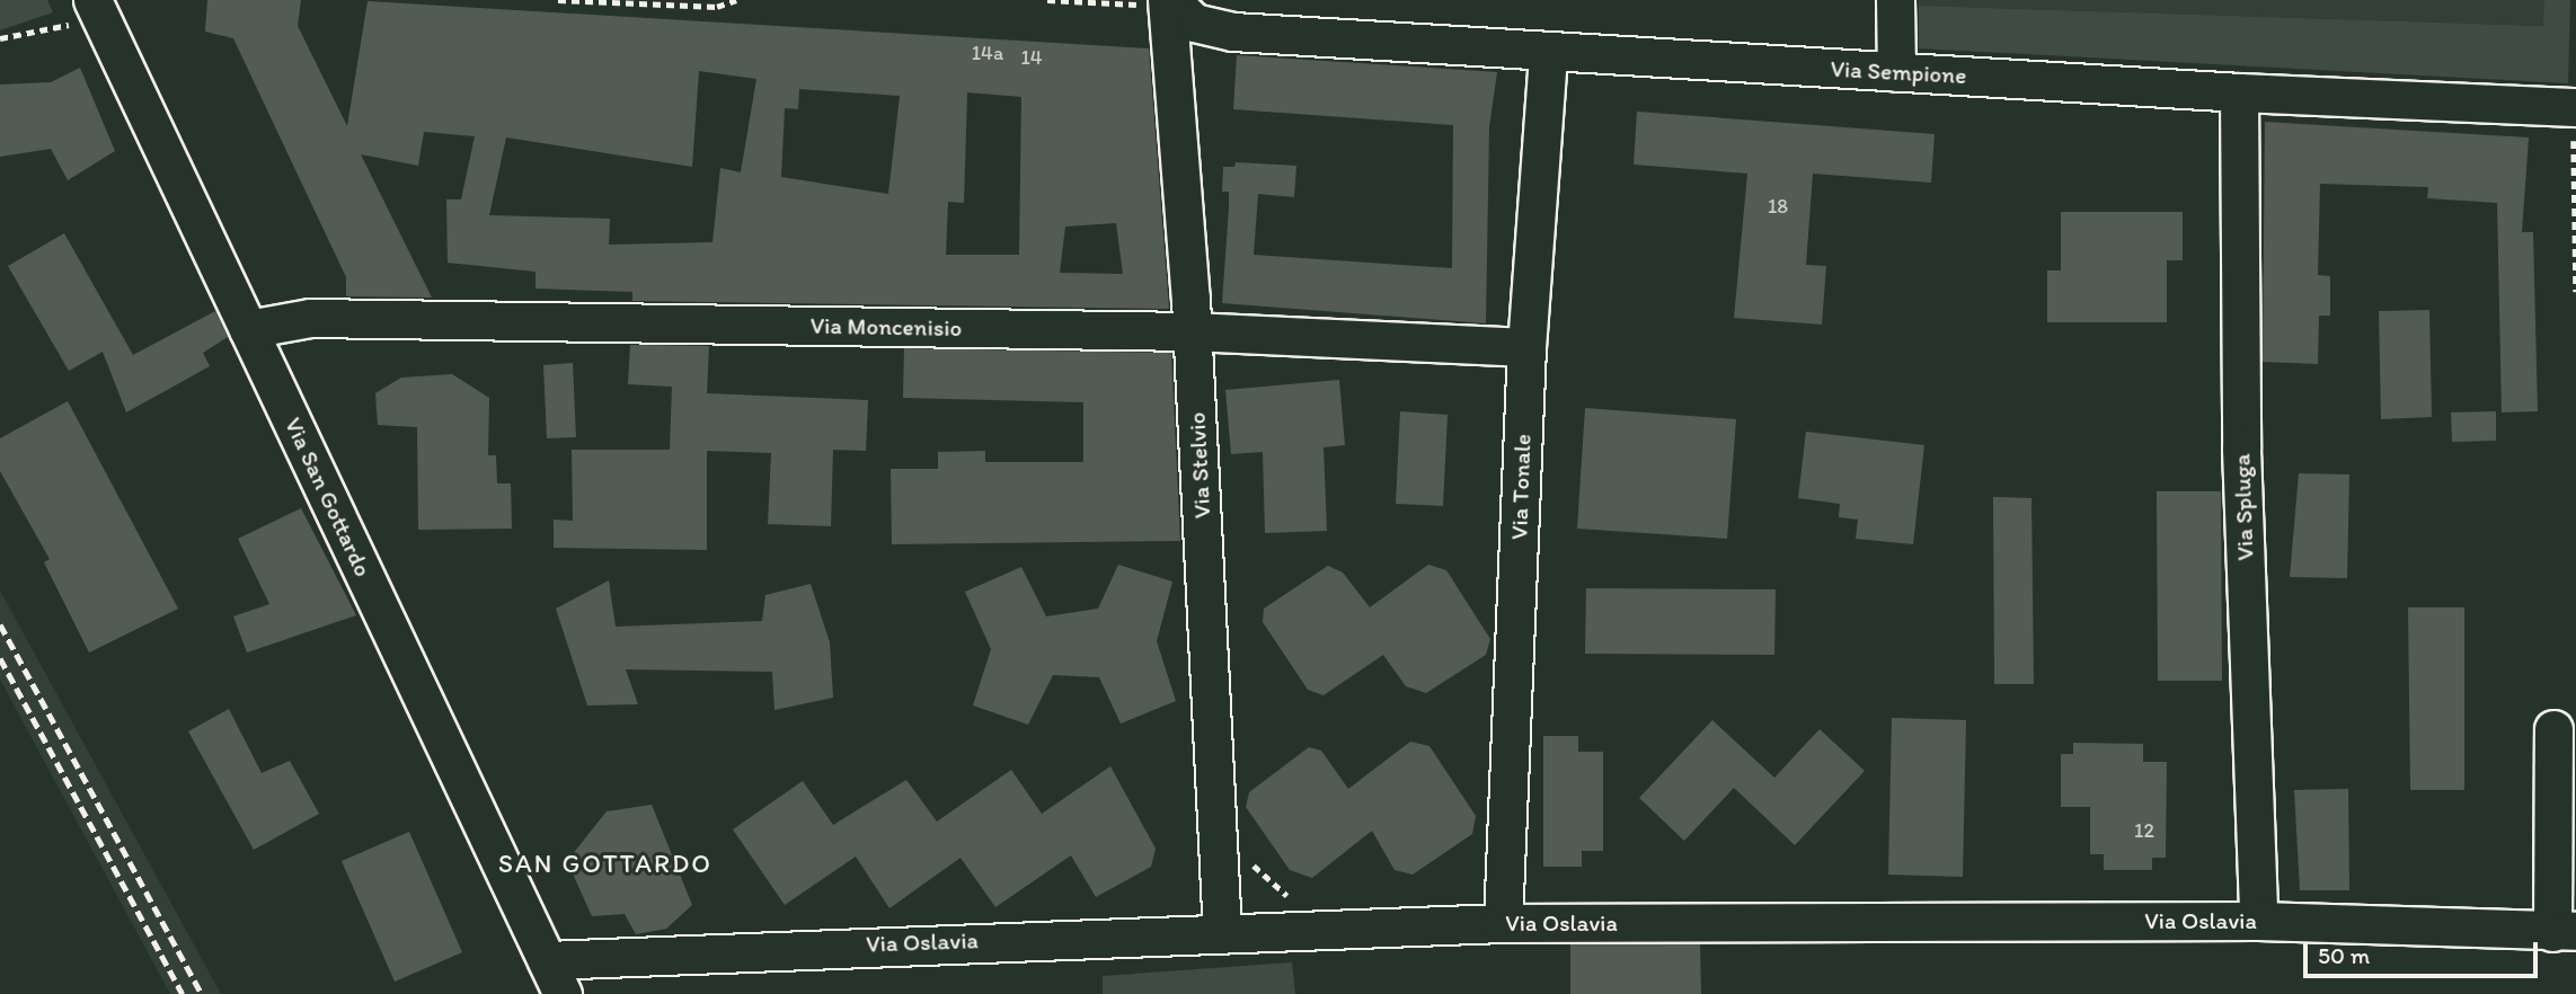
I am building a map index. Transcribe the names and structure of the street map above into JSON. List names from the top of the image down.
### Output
{
  "streets": {
    "street": [
      "Via Sempione",
      "Via Moncenisio",
      "Via Stelvio",
      "Via Tonale",
      "Via San Gottardo",
      "Via Spluga",
      "Via Oslavia"
    ]
  },
  "crossings": [
    ["Via Sempione", "Via Stelvio"],
    ["Via Sempione", "Via Tonale"],
    ["Via Sempione", "Via Spluga"],
    ["Via Moncenisio", "Via Stelvio"],
    ["Via Moncenisio", "Via Tonale"],
    ["Via Moncenisio", "Via San Gottardo"],
    ["Via Stelvio", "Via Oslavia"],
    ["Via Tonale", "Via Oslavia"],
    ["Via San Gottardo", "Via Oslavia"],
    ["Via Spluga", "Via Oslavia"]
  ],
  "districts": ["SAN GOTTARDO"],
  "house_numbers": [
    "14a",
    "14",
    "18",
    "12"
  ],
  "scale_bar": "50 m"
}
